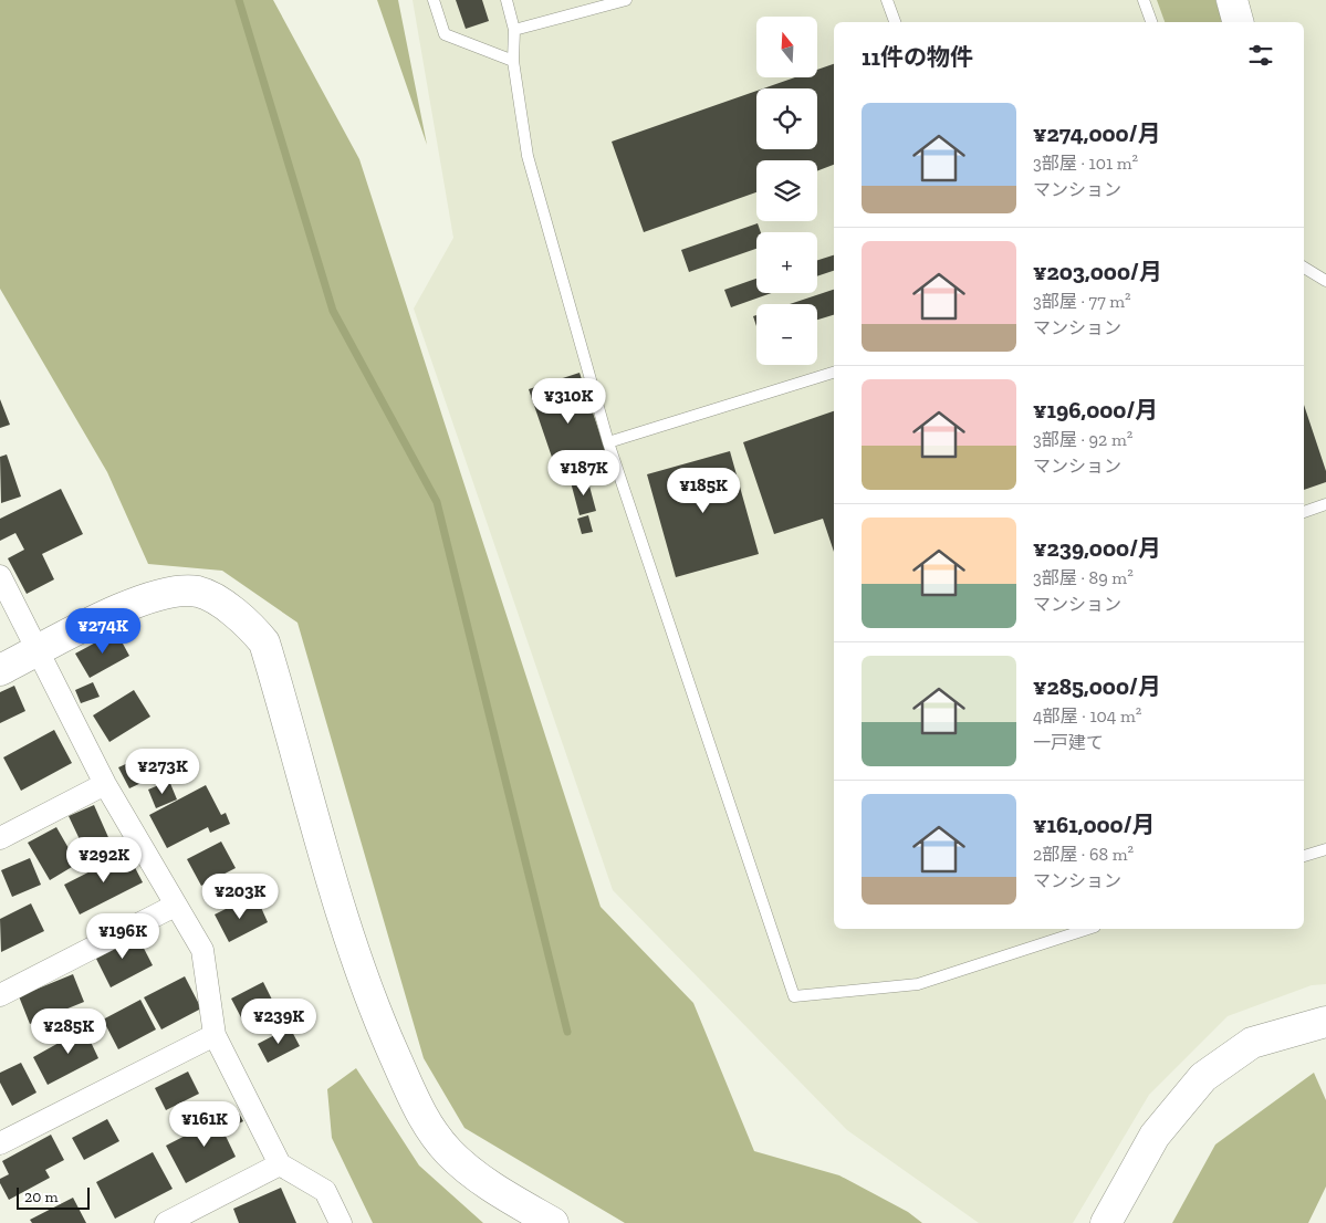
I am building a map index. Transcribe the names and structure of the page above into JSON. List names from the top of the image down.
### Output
{
  "scale_bar": "20 m",
  "north": "top",
  "page": {
    "map_buttons": ["+", "−"],
    "heading": "11件の物件",
    "list": [
      {
        "name": "¥274,000/月",
        "note": "3部屋 · 101 m² · マンション"
      },
      {
        "name": "¥203,000/月",
        "note": "3部屋 · 77 m² · マンション"
      },
      {
        "name": "¥196,000/月",
        "note": "3部屋 · 92 m² · マンション"
      },
      {
        "name": "¥239,000/月",
        "note": "3部屋 · 89 m² · マンション"
      },
      {
        "name": "¥285,000/月",
        "note": "4部屋 · 104 m² · 一戸建て"
      },
      {
        "name": "¥161,000/月",
        "note": "2部屋 · 68 m² · マンション"
      }
    ],
    "price": [
      "¥310K",
      "¥187K",
      "¥185K",
      "¥274K",
      "¥273K",
      "¥292K",
      "¥203K",
      "¥196K",
      "¥239K",
      "¥285K",
      "¥161K"
    ],
    "scale": "20 m"
  }
}
